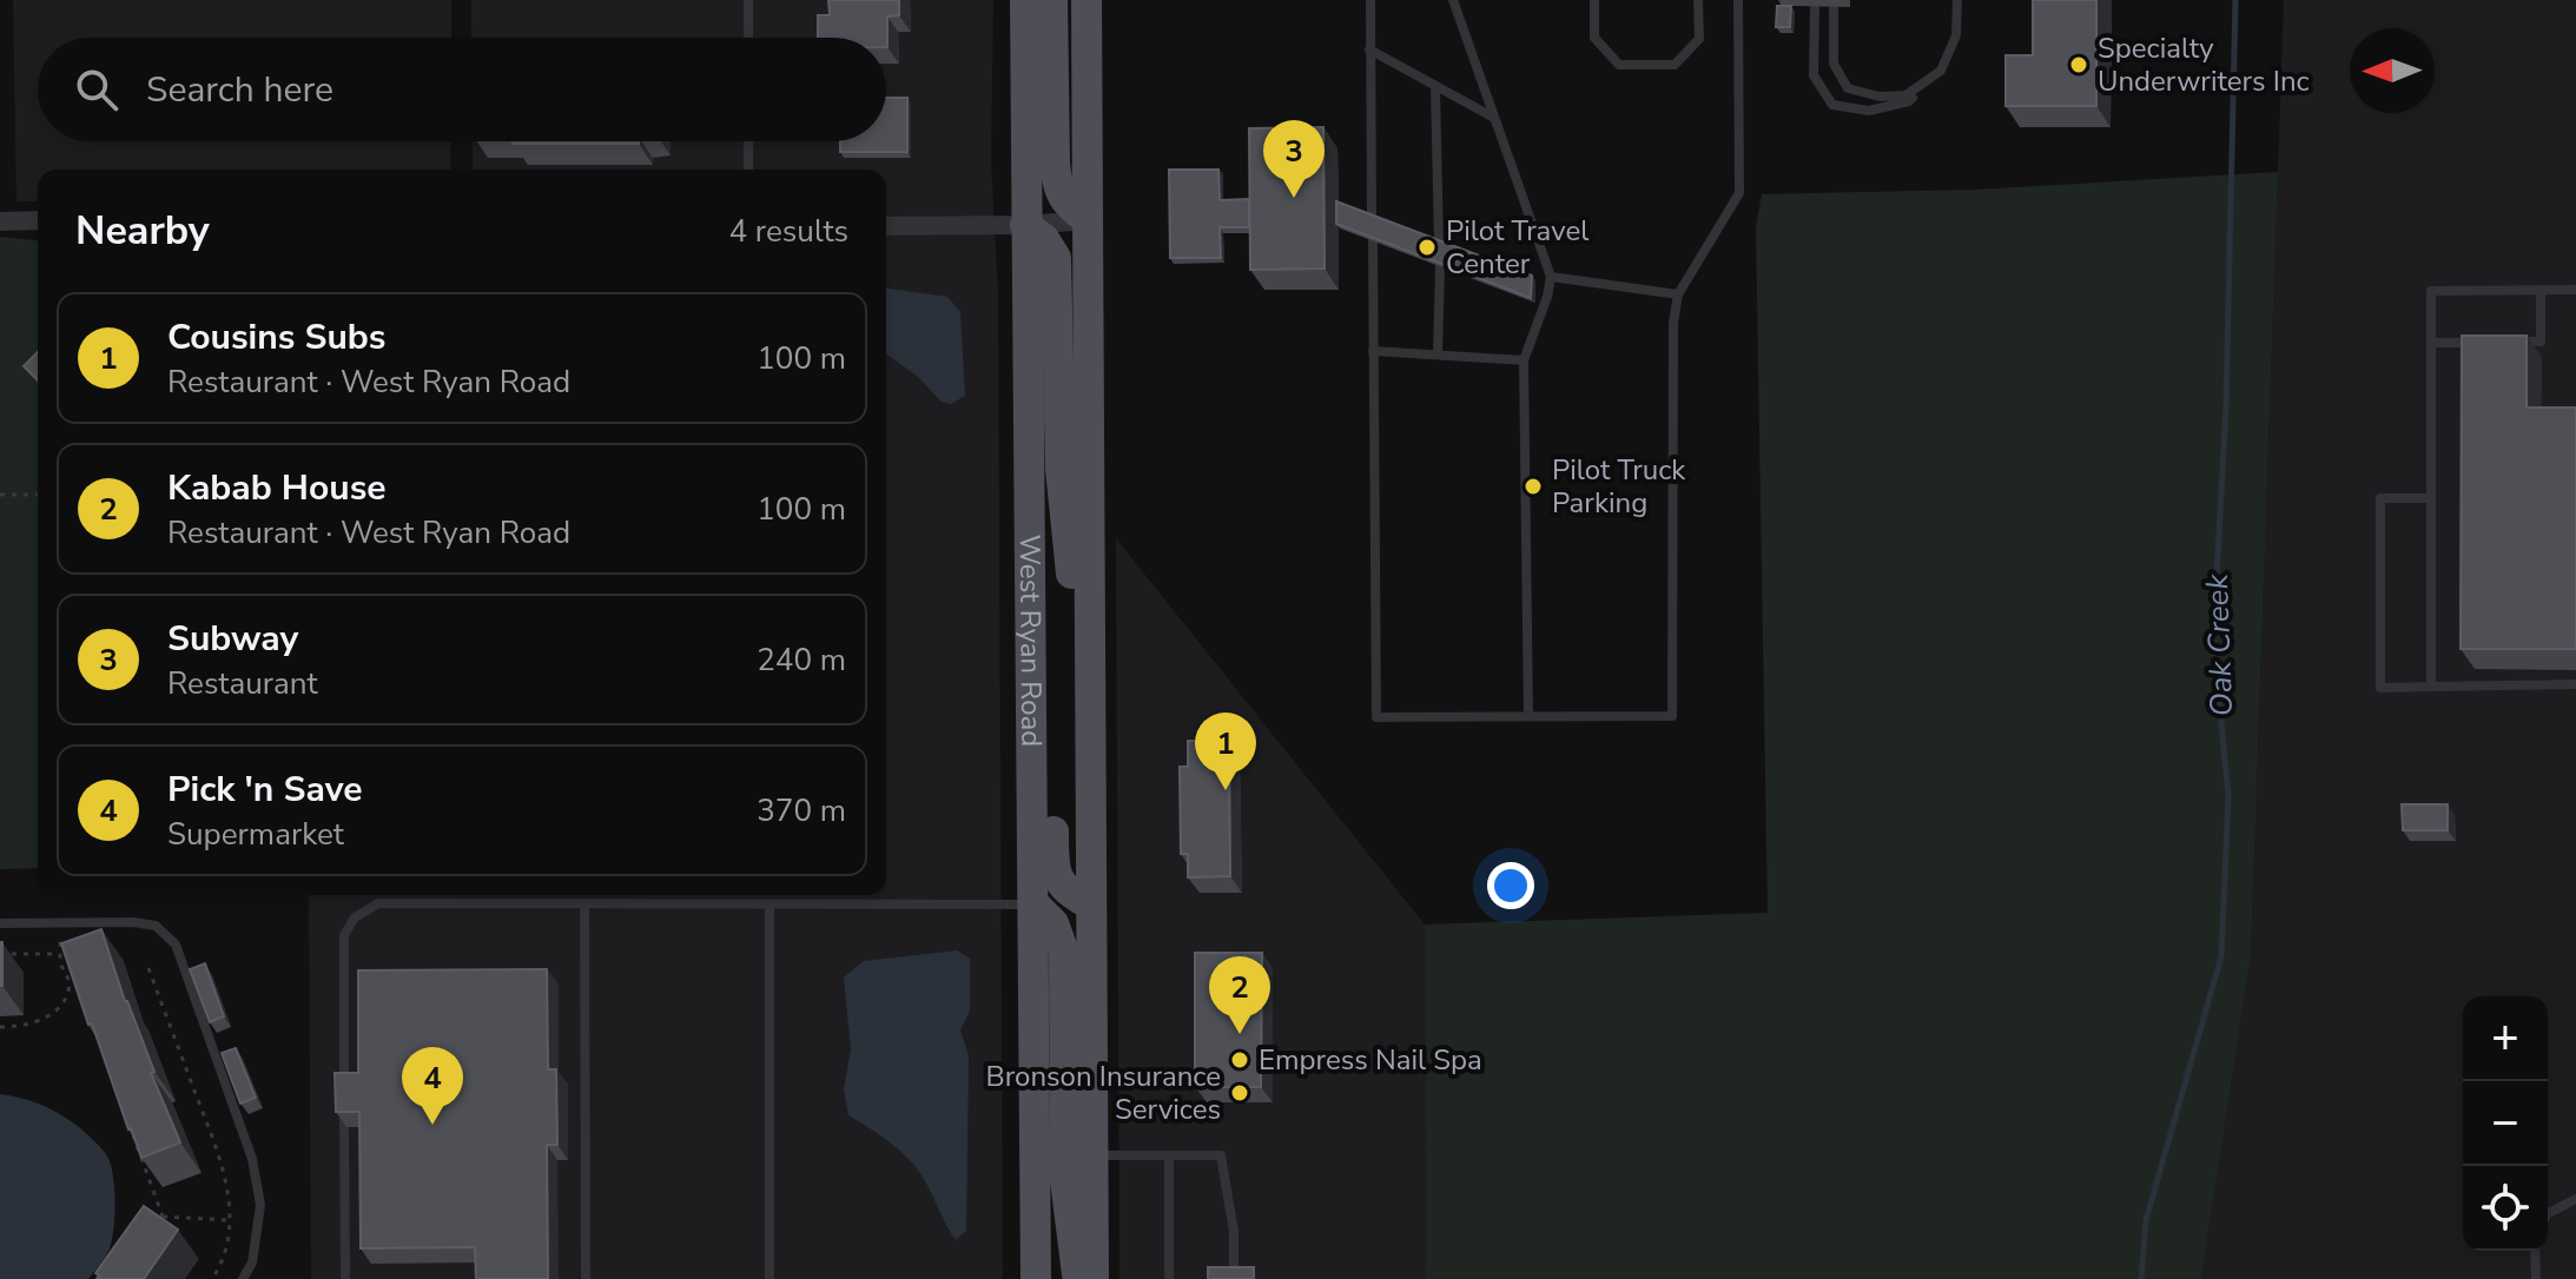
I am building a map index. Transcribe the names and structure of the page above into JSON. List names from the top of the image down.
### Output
{
  "streets": {
    "main road": ["West Ryan Road"]
  },
  "water": ["Oak Creek"],
  "places": [
    "Specialty Underwriters Inc",
    "Pilot Travel Center",
    "Pilot Truck Parking",
    "Empress Nail Spa",
    "Bronson Insurance Services"
  ],
  "north": "left",
  "page": {
    "search": "Search here",
    "pins": [
      "3",
      "1",
      "2",
      "4"
    ],
    "heading": ["Nearby", "4 results"],
    "list": [
      {
        "mark": "1",
        "name": "Cousins Subs",
        "note": "Restaurant · West Ryan Road",
        "value": "100 m"
      },
      {
        "mark": "2",
        "name": "Kabab House",
        "note": "Restaurant · West Ryan Road",
        "value": "100 m"
      },
      {
        "mark": "3",
        "name": "Subway",
        "note": "Restaurant",
        "value": "240 m"
      },
      {
        "mark": "4",
        "name": "Pick 'n Save",
        "note": "Supermarket",
        "value": "370 m"
      }
    ],
    "map_buttons": ["+", "−"]
  }
}
